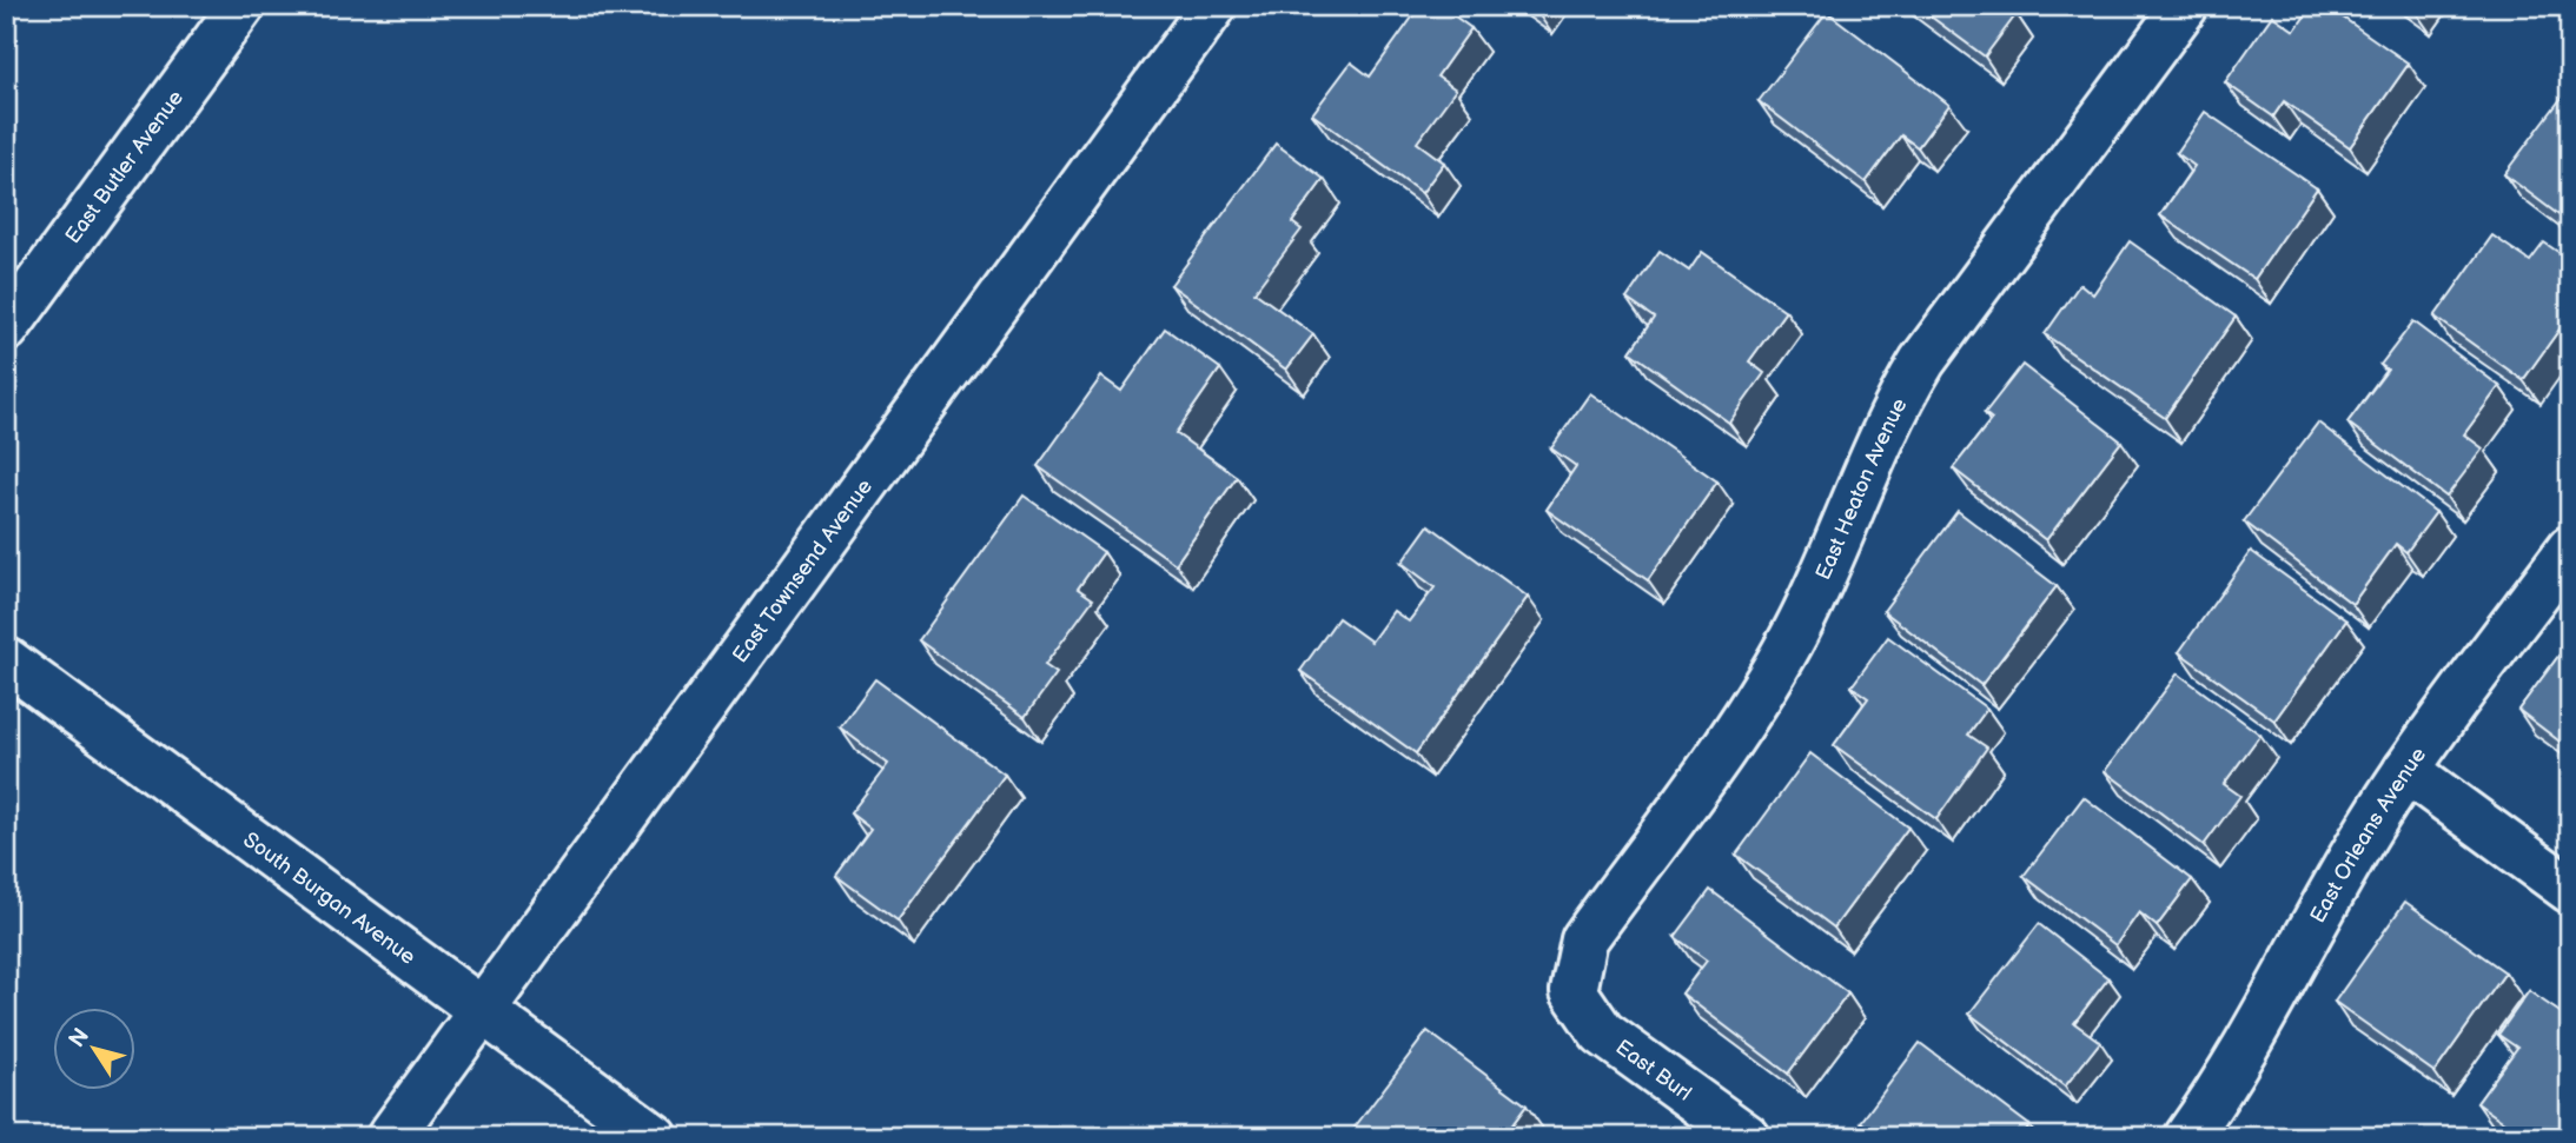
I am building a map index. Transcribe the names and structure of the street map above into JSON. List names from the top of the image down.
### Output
{
  "streets": {
    "street": [
      "East Butler Avenue",
      "East Heaton Avenue",
      "East Townsend Avenue",
      "East Orleans Avenue",
      "South Burgan Avenue",
      "East Burl"
    ]
  },
  "crossings": [
    ["East Heaton Avenue", "East Burl"],
    ["East Townsend Avenue", "South Burgan Avenue"]
  ],
  "north": "top left"
}
